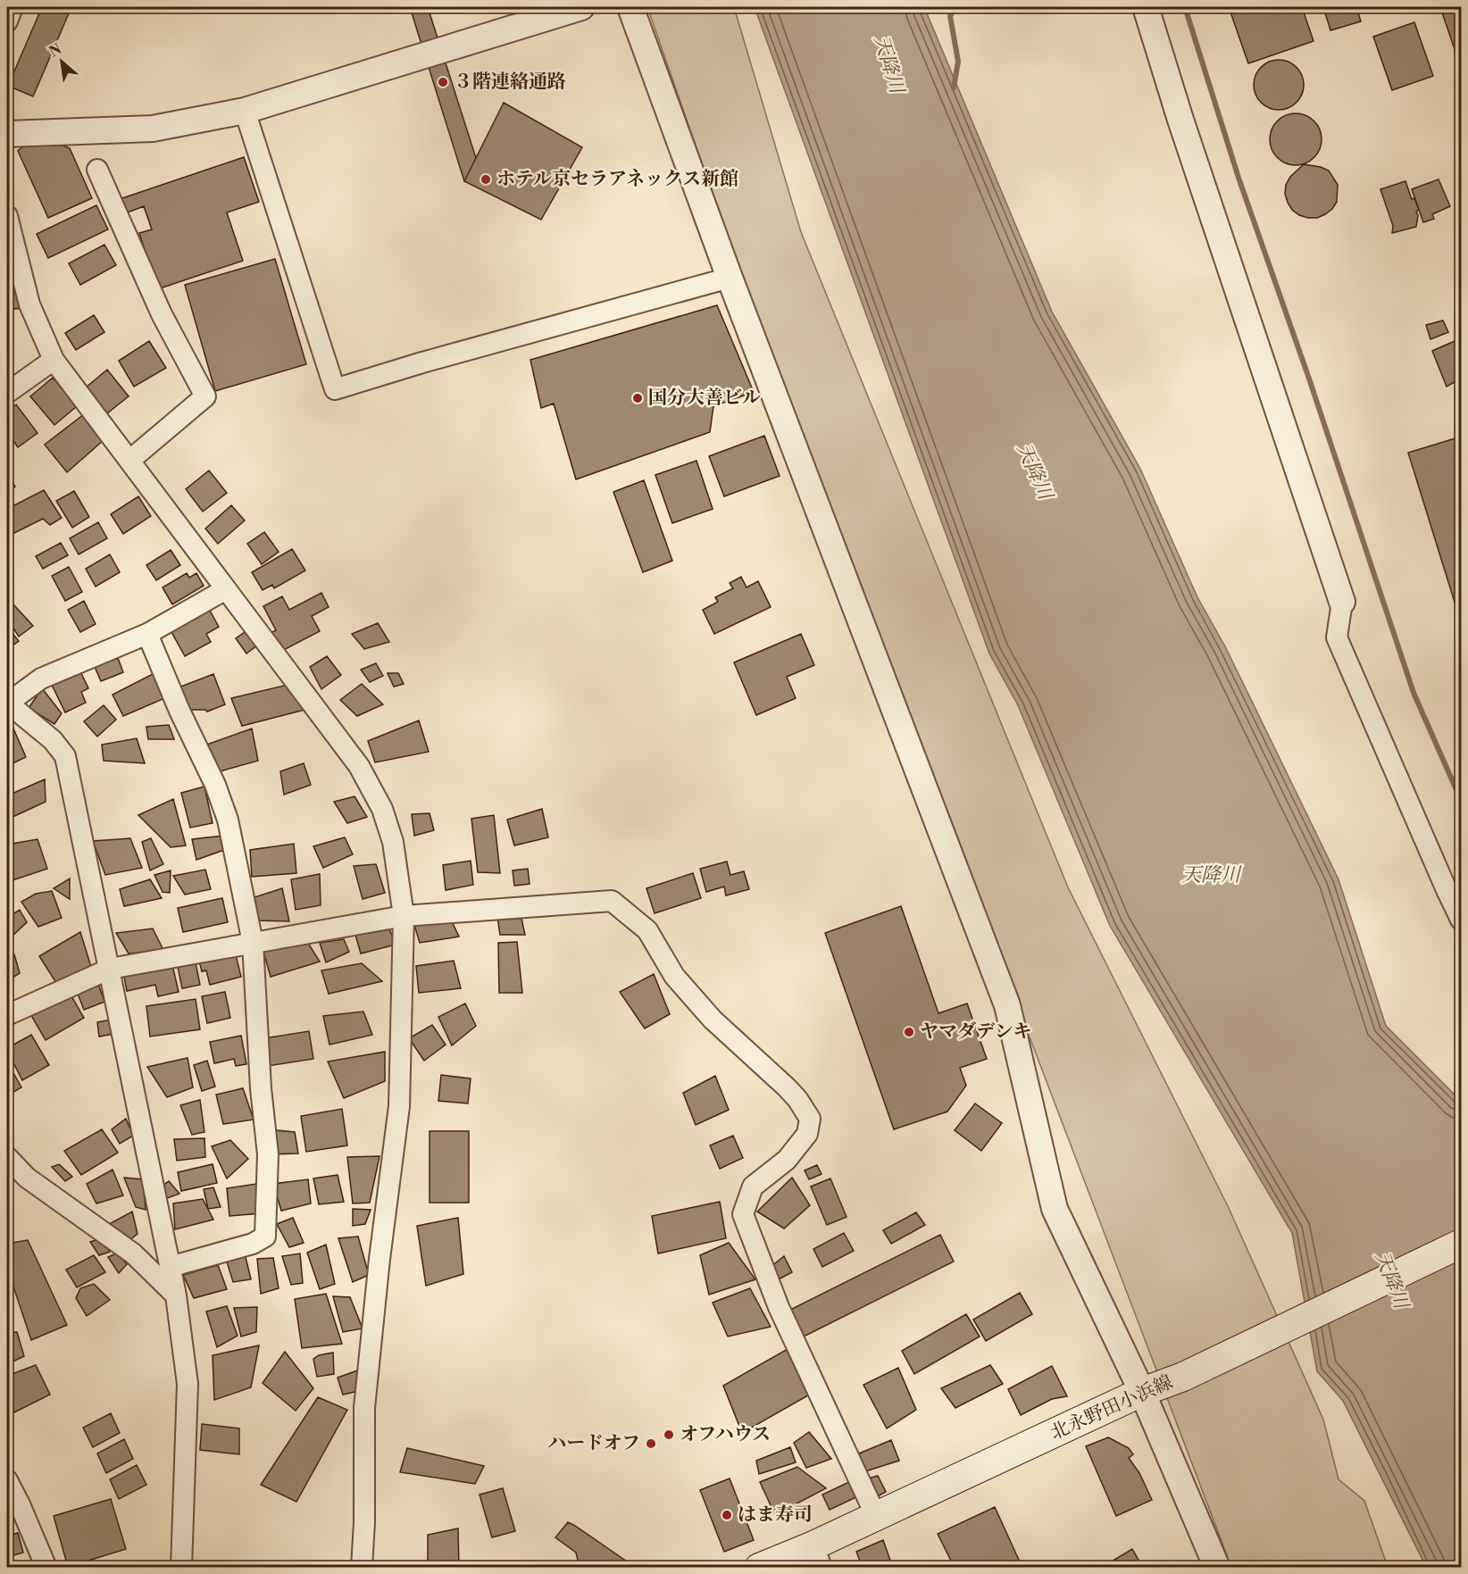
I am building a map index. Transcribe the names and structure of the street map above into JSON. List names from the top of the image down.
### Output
{
  "streets": {
    "main road": ["北永野田小浜線"]
  },
  "water": ["天降川"],
  "places": [
    "３階連絡通路",
    "ホテル京セラアネックス新館",
    "国分大善ビル",
    "ヤマダデンキ",
    "オフハウス",
    "ハードオフ",
    "はま寿司"
  ],
  "north": "top left"
}
